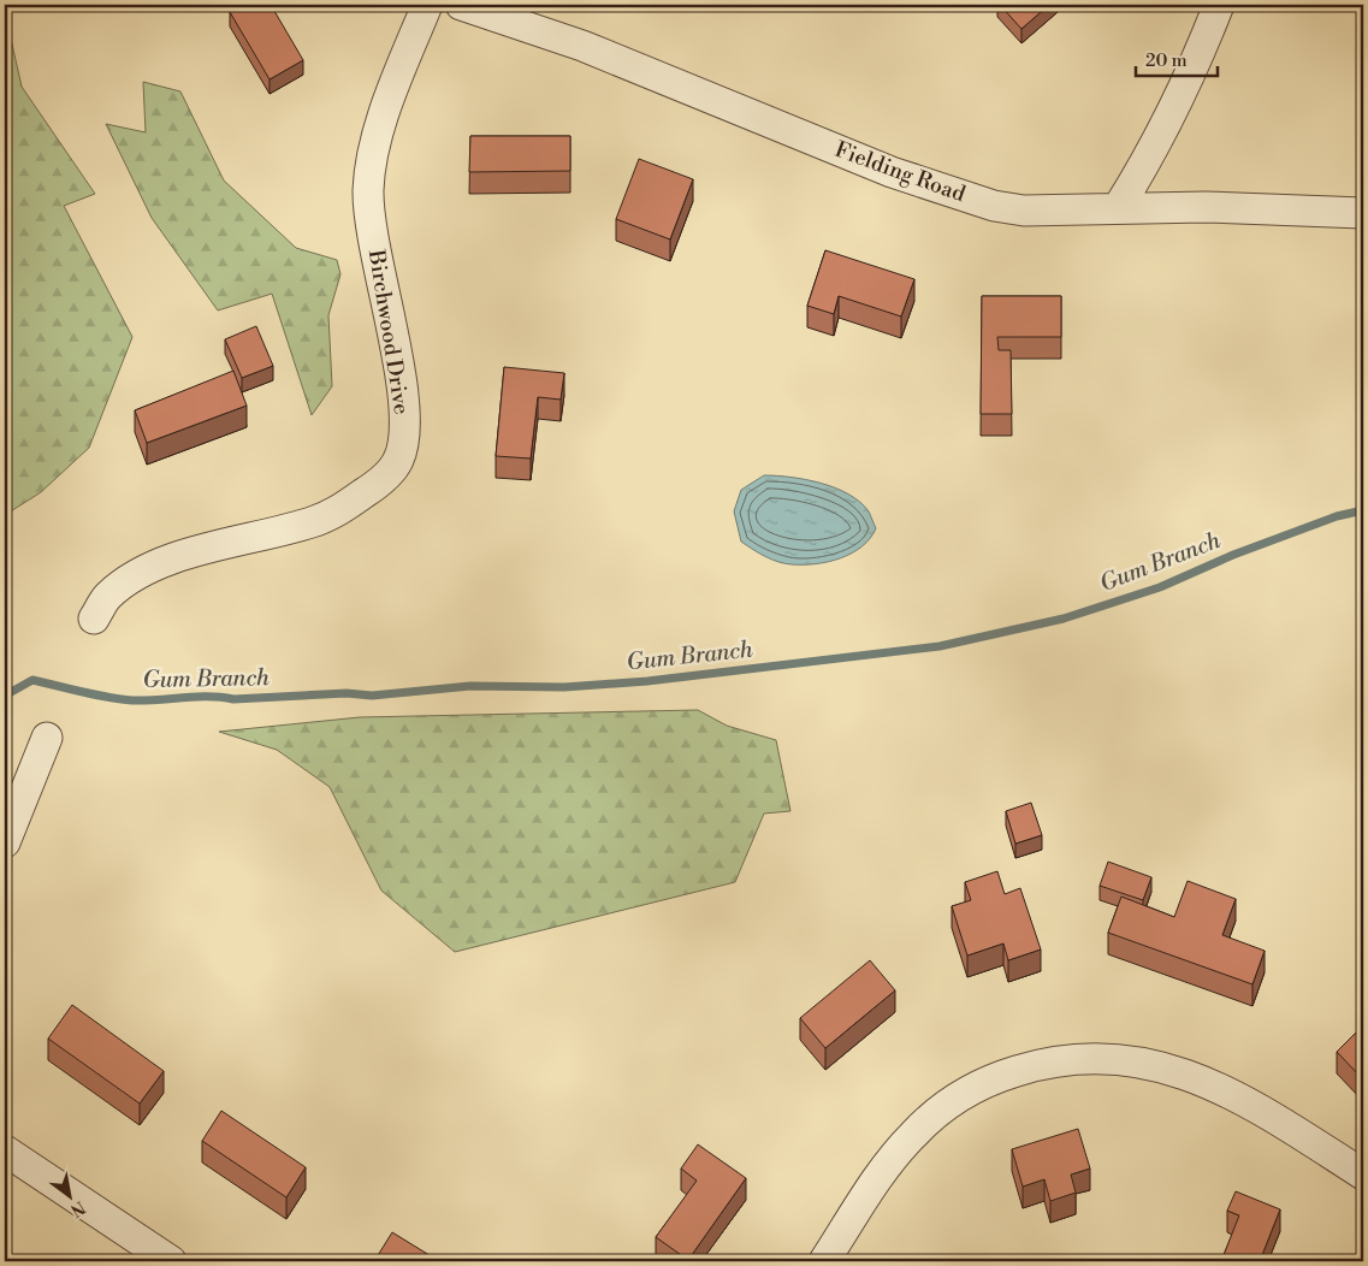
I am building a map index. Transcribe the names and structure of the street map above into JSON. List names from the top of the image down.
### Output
{
  "streets": {
    "street": ["Fielding Road", "Birchwood Drive"]
  },
  "water": ["Gum Branch"],
  "scale_bar": "20 m",
  "north": "bottom right"
}
